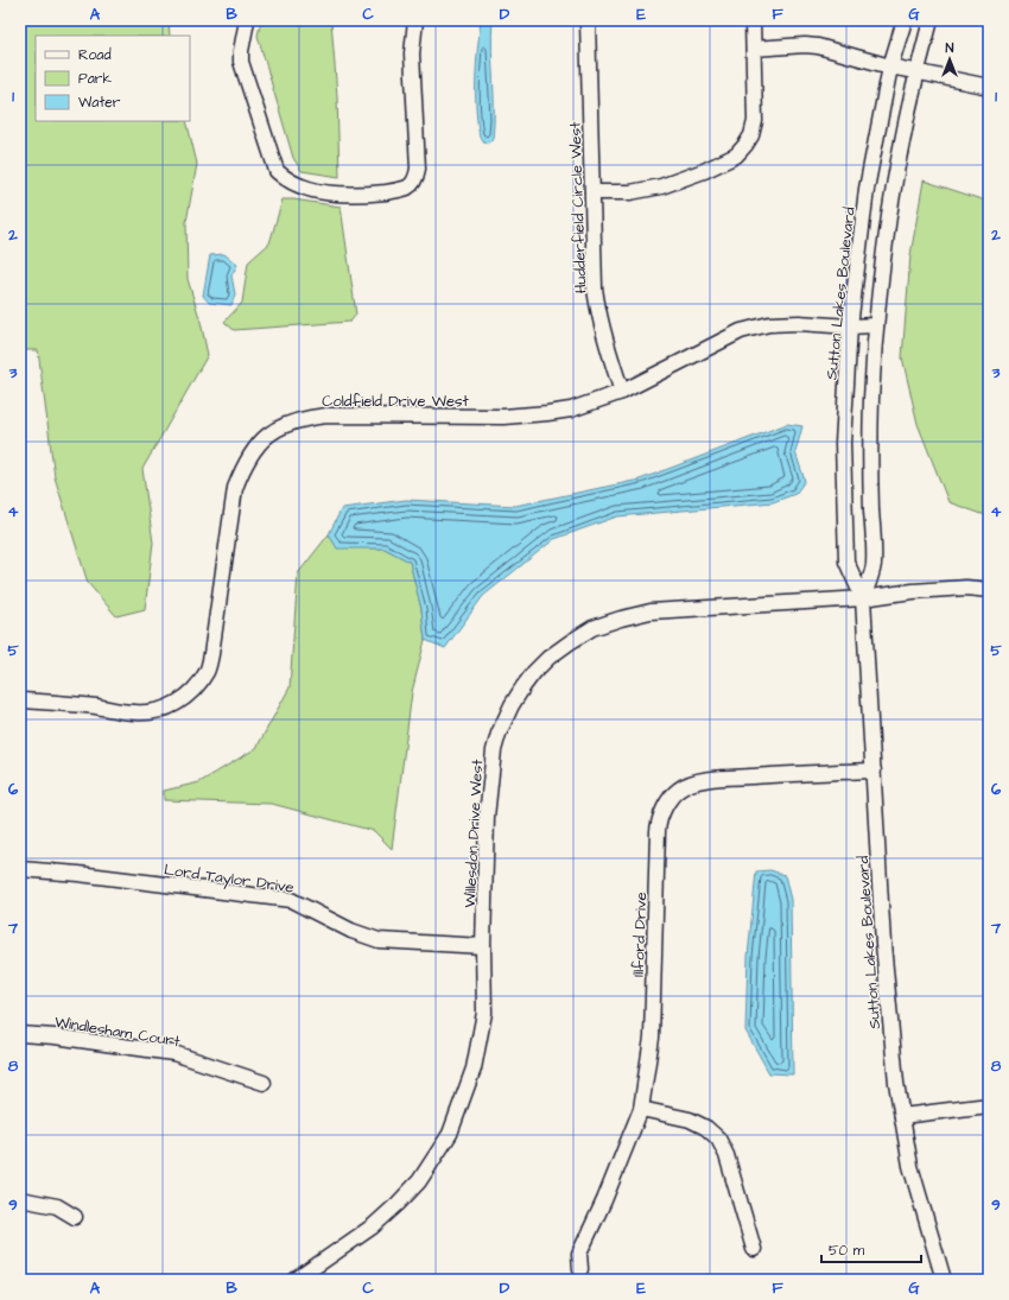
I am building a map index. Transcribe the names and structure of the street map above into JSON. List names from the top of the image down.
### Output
{
  "streets": {
    "street": [
      "Hudderfield Circle West",
      "Sutton Lakes Boulevard",
      "Coldfield Drive West",
      "Willesdon Drive West",
      "Lord Taylor Drive",
      "Illford Drive",
      "Windlesham Court"
    ]
  },
  "crossings": [
    ["Hudderfield Circle West", "Coldfield Drive West"],
    ["Sutton Lakes Boulevard", "Coldfield Drive West"],
    ["Sutton Lakes Boulevard", "Willesdon Drive West"],
    ["Sutton Lakes Boulevard", "Illford Drive"],
    ["Willesdon Drive West", "Lord Taylor Drive"]
  ],
  "legend": ["Road", "Park", "Water"],
  "scale_bar": "50 m",
  "north": "top",
  "grid": {
    "columns": [
      "A",
      "B",
      "C",
      "D",
      "E",
      "F",
      "G"
    ],
    "rows": [
      "1",
      "2",
      "3",
      "4",
      "5",
      "6",
      "7",
      "8",
      "9"
    ]
  }
}
